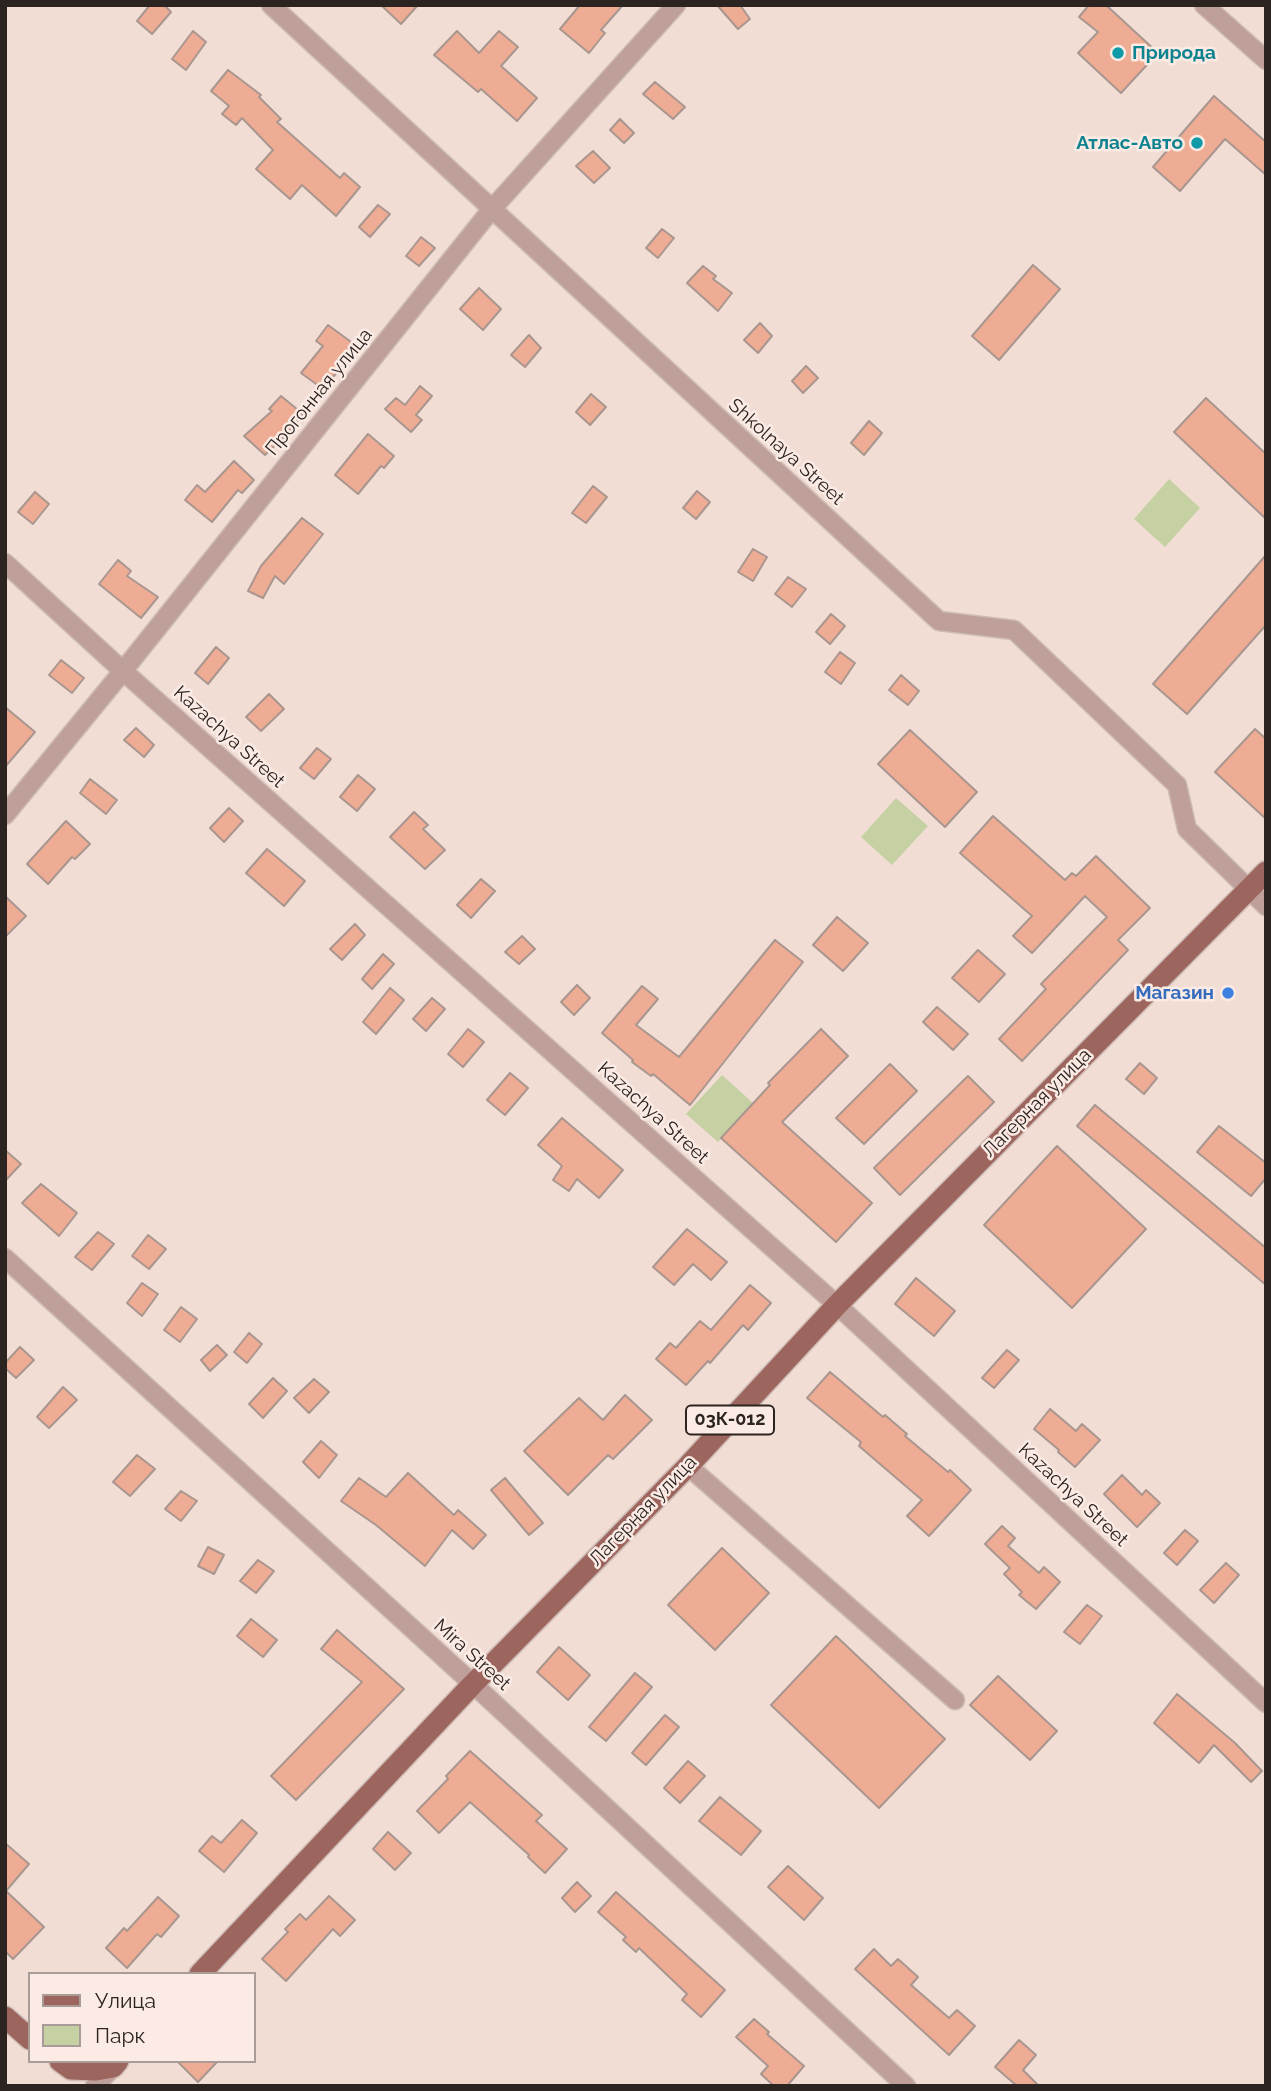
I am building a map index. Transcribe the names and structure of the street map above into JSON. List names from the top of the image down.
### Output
{
  "streets": {
    "main road": ["Лагерная улица", "03К-012"],
    "street": [
      "Прогонная улица",
      "Shkolnaya Street",
      "Kazachya Street",
      "Mira Street"
    ]
  },
  "crossings": [
    ["Прогонная улица", "Shkolnaya Street"],
    ["Прогонная улица", "Kazachya Street"],
    ["Shkolnaya Street", "Лагерная улица"],
    ["Kazachya Street", "Лагерная улица"],
    ["Лагерная улица", "Mira Street"]
  ],
  "places": ["Природа", "Атлас-Авто", "Магазин"],
  "legend": ["Улица", "Парк"]
}
